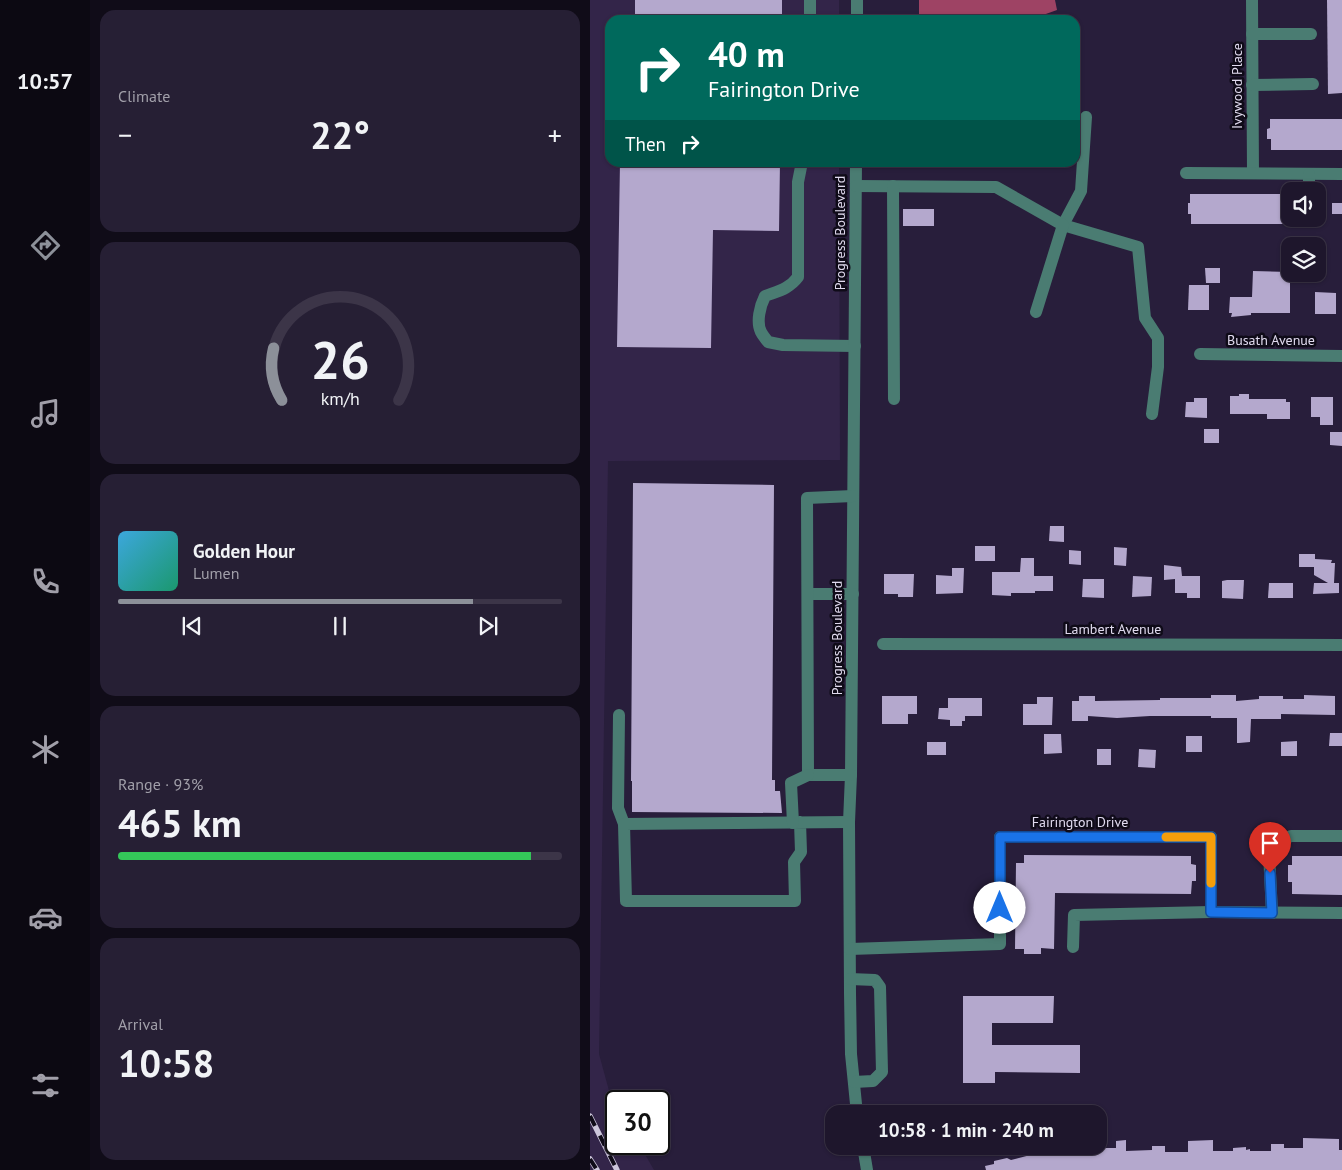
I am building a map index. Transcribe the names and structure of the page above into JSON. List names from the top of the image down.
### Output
{
  "streets": {
    "street": [
      "Ivywood Place",
      "Progress Boulevard",
      "Busath Avenue",
      "Lambert Avenue",
      "Fairington Drive"
    ]
  },
  "crossings": [
    ["Progress Boulevard", "Fairington Drive"]
  ],
  "page": {
    "tabs": "10:57",
    "tile": [
      "Climate",
      ["Range · 93%", "465 km"],
      ["Arrival", "10:58"]
    ],
    "turn": ["40 m", "Fairington Drive"],
    "heat": ["−", "22°", "+"],
    "then": "Then",
    "song": ["Golden Hour", "Lumen"],
    "limit": "30",
    "trip": "10:58 · 1 min · 240 m",
    "gauge": ["26", "km/h"]
  }
}
